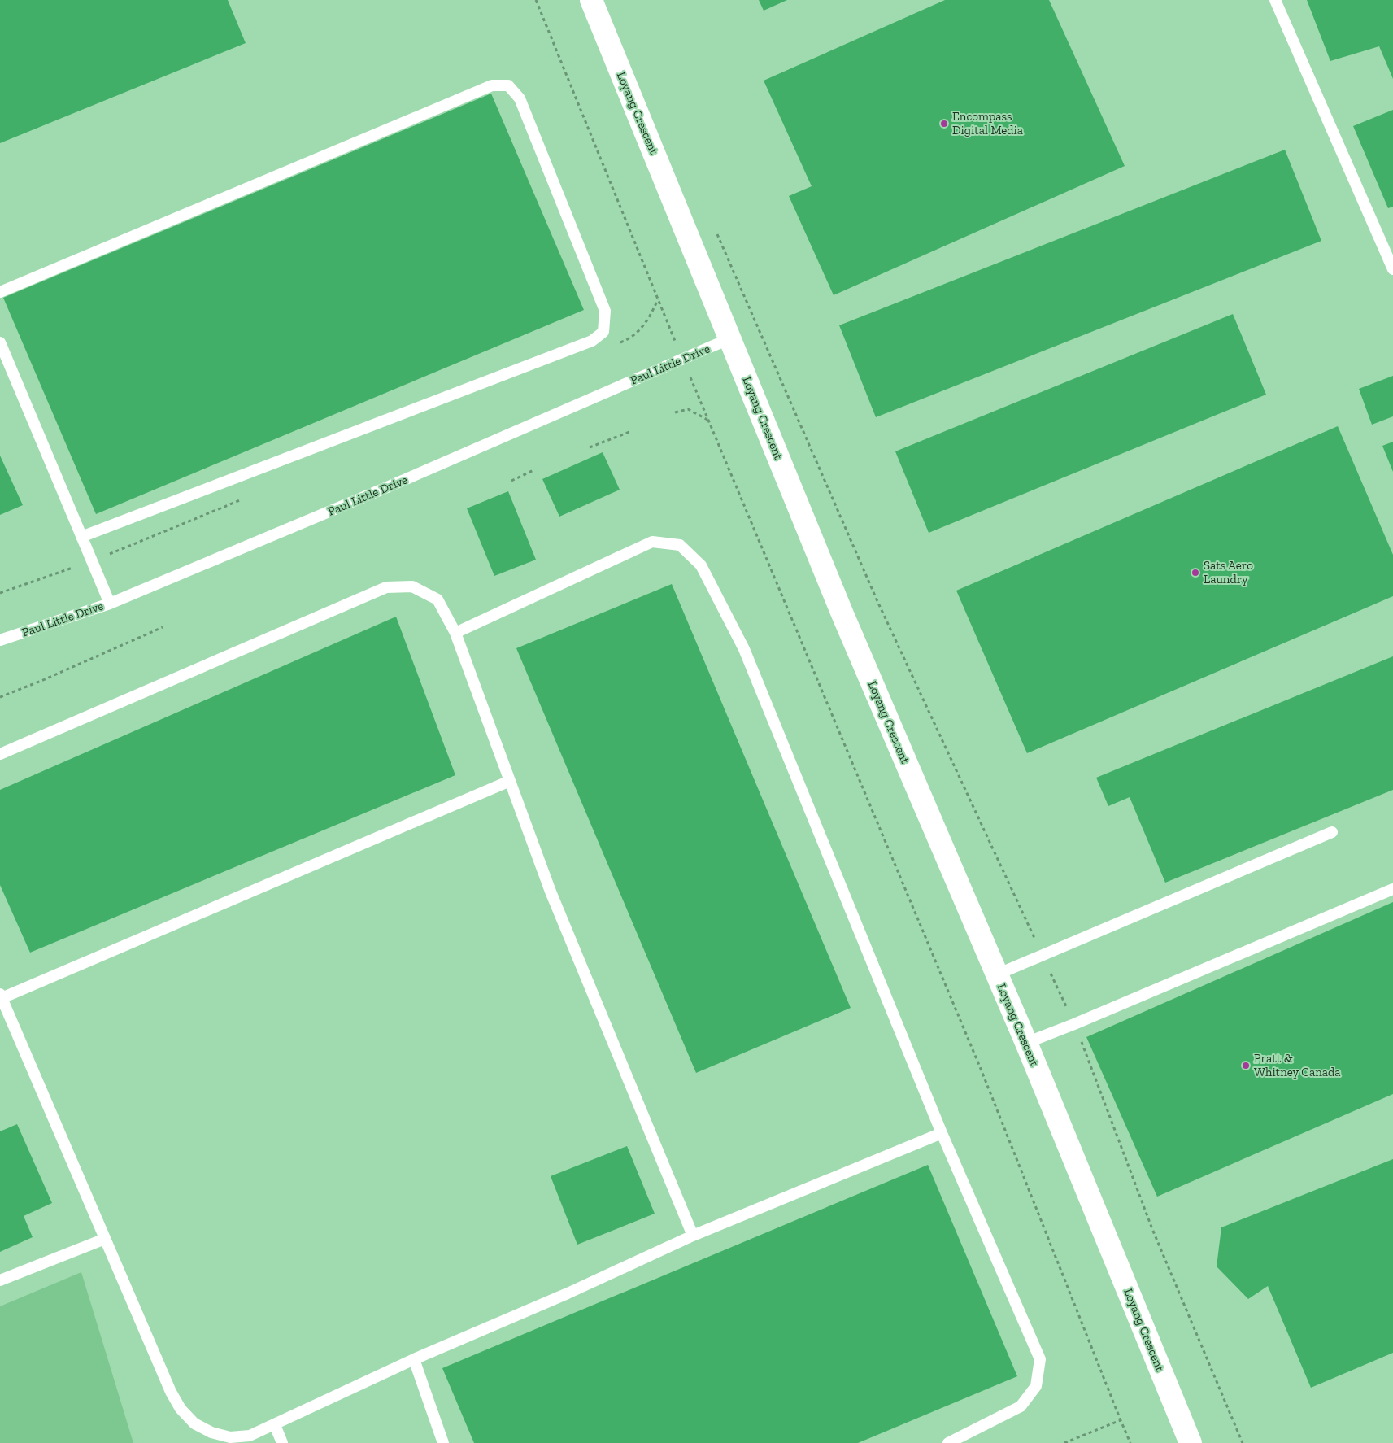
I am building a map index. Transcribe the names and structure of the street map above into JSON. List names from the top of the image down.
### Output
{
  "streets": {
    "street": ["Loyang Crescent"],
    "lane": ["Paul Little Drive"]
  },
  "crossings": [
    ["Loyang Crescent", "Paul Little Drive"]
  ],
  "places": ["Encompass Digital Media", "Sats Aero Laundry", "Pratt & Whitney Canada"]
}
